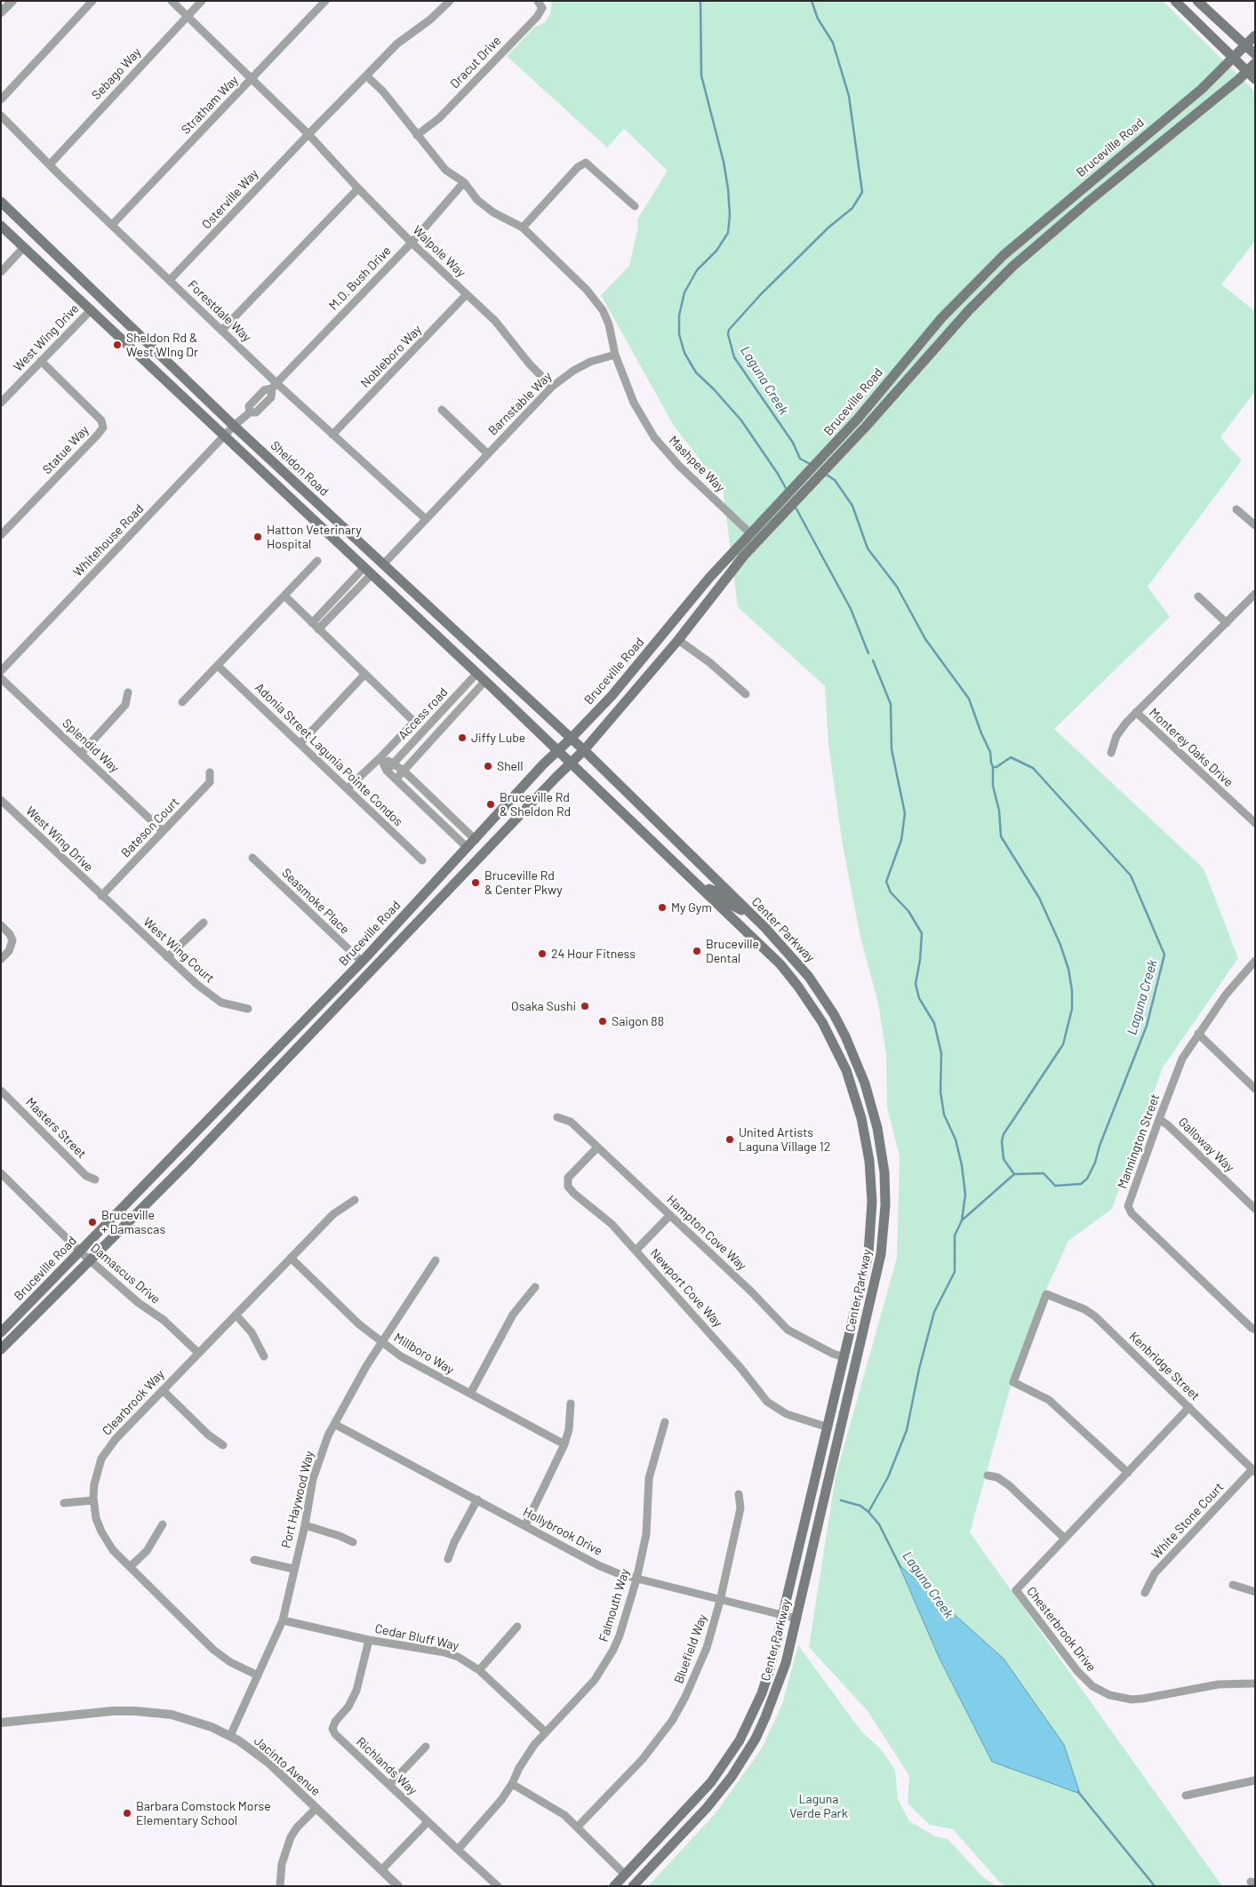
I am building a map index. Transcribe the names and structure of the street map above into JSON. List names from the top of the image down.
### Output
{
  "streets": {
    "main road": ["Bruceville Road", "Sheldon Road", "Center Parkway"],
    "street": [
      "Dracut Drive",
      "Sebago Way",
      "Stratham Way",
      "Osterville Way",
      "Walpole Way",
      "M.D. Bush Drive",
      "Forestdale Way",
      "West Wing Drive",
      "Nobleboro Way",
      "Barnstable Way",
      "Statue Way",
      "Mashpee Way",
      "Whitehouse Road",
      "Access road",
      "Splendid Way",
      "Monterey Oaks Drive",
      "Adonia Street Lagunia Pointe Condos",
      "Bateson Court",
      "Seasmoke Place",
      "West Wing Court",
      "Masters Street",
      "Mannington Street",
      "Galloway Way",
      "Hampton Cove Way",
      "Damascus Drive",
      "Newport Cove Way",
      "Millboro Way",
      "Kenbridge Street",
      "Clearbrook Way",
      "Port Haywood Way",
      "White Stone Court",
      "Hollybrook Drive",
      "Falmouth Way",
      "Chesterbrook Drive",
      "Cedar Bluff Way",
      "Bluefield Way",
      "Jacinto Avenue",
      "Richlands Way"
    ]
  },
  "crossings": [
    ["Sebago Way", "Walpole Way"],
    ["Sebago Way", "Forestdale Way"],
    ["Stratham Way", "Walpole Way"],
    ["Stratham Way", "Forestdale Way"],
    ["Bruceville Road", "Mashpee Way"],
    ["Bruceville Road", "Sheldon Road"],
    ["Bruceville Road", "Seasmoke Place"],
    ["Bruceville Road", "Center Parkway"],
    ["Bruceville Road", "Damascus Drive"],
    ["Osterville Way", "Walpole Way"],
    ["Osterville Way", "Forestdale Way"],
    ["Walpole Way", "M.D. Bush Drive"],
    ["Walpole Way", "Nobleboro Way"],
    ["Walpole Way", "Barnstable Way"],
    ["M.D. Bush Drive", "Forestdale Way"],
    ["M.D. Bush Drive", "Sheldon Road"],
    ["M.D. Bush Drive", "Whitehouse Road"],
    ["Forestdale Way", "Nobleboro Way"],
    ["Forestdale Way", "Barnstable Way"],
    ["West Wing Drive", "Statue Way"],
    ["West Wing Drive", "Bateson Court"],
    ["West Wing Drive", "West Wing Court"],
    ["Barnstable Way", "Mashpee Way"],
    ["Barnstable Way", "Sheldon Road"],
    ["Sheldon Road", "Whitehouse Road"],
    ["Sheldon Road", "Center Parkway"],
    ["Splendid Way", "Bateson Court"],
    ["Bateson Court", "West Wing Court"],
    ["Center Parkway", "Hampton Cove Way"],
    ["Center Parkway", "Newport Cove Way"],
    ["Center Parkway", "Hollybrook Drive"],
    ["Mannington Street", "Galloway Way"],
    ["Hampton Cove Way", "Newport Cove Way"],
    ["Damascus Drive", "Clearbrook Way"],
    ["Millboro Way", "Clearbrook Way"],
    ["Millboro Way", "Port Haywood Way"],
    ["Kenbridge Street", "White Stone Court"],
    ["Kenbridge Street", "Chesterbrook Drive"],
    ["Clearbrook Way", "Port Haywood Way"],
    ["Port Haywood Way", "Hollybrook Drive"],
    ["Port Haywood Way", "Cedar Bluff Way"],
    ["Port Haywood Way", "Jacinto Avenue"],
    ["Hollybrook Drive", "Falmouth Way"],
    ["Hollybrook Drive", "Bluefield Way"],
    ["Falmouth Way", "Cedar Bluff Way"],
    ["Falmouth Way", "Richlands Way"],
    ["Cedar Bluff Way", "Richlands Way"]
  ],
  "water": ["Laguna Creek"],
  "parks": ["Laguna Verde Park"],
  "places": [
    "Sheldon Rd & West WIng Dr",
    "Hatton Veterinary Hospital",
    "Jiffy Lube",
    "Shell",
    "Bruceville Rd & Sheldon Rd",
    "Bruceville Rd & Center Pkwy",
    "My Gym",
    "Bruceville Dental",
    "24 Hour Fitness",
    "Osaka Sushi",
    "Saigon 88",
    "United Artists Laguna Village 12",
    "Bruceville + Damascas",
    "Barbara Comstock Morse Elementary School"
  ]
}
